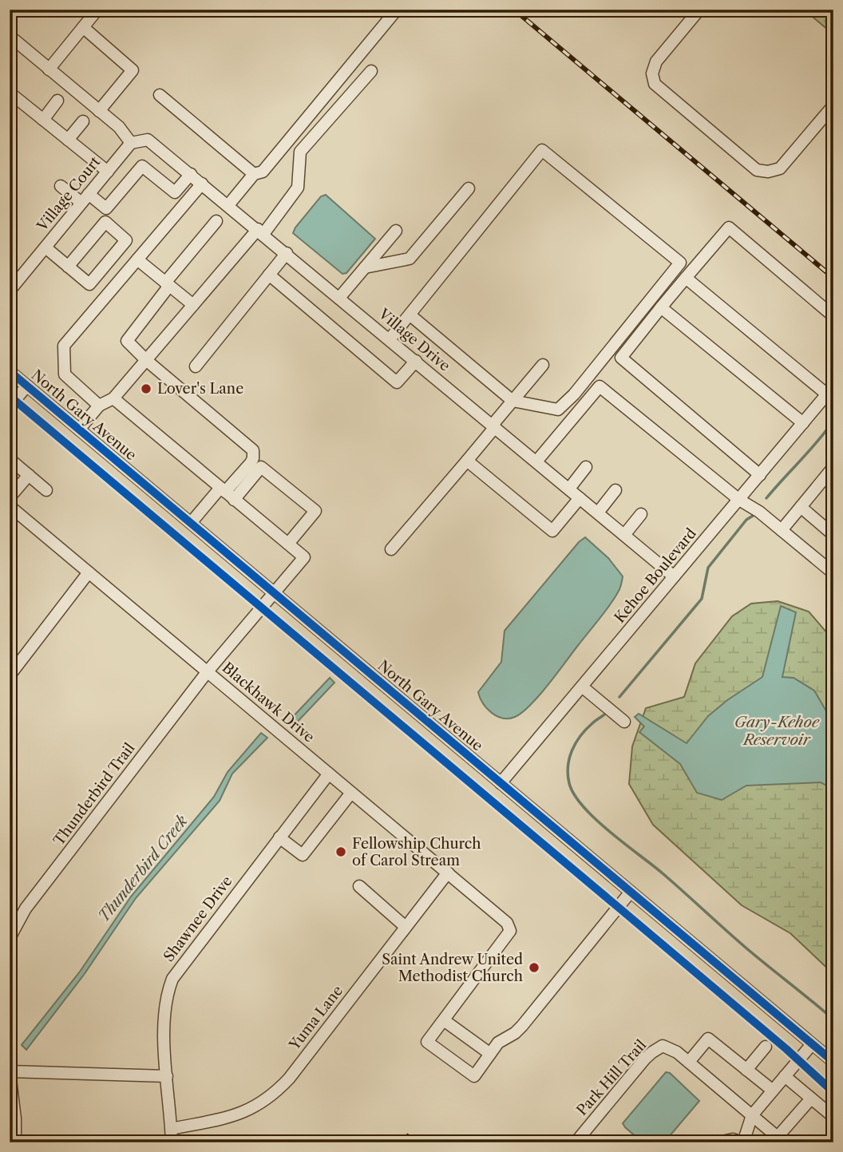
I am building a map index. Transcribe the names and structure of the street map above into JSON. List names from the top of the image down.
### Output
{
  "streets": {
    "street": [
      "Village Court",
      "Village Drive",
      "North Gary Avenue",
      "Kehoe Boulevard",
      "Blackhawk Drive",
      "Thunderbird Trail",
      "Shawnee Drive",
      "Yuma Lane",
      "Park Hill Trail"
    ]
  },
  "crossings": [
    ["Village Court", "Village Drive"],
    ["Village Drive", "Kehoe Boulevard"],
    ["North Gary Avenue", "Kehoe Boulevard"],
    ["North Gary Avenue", "Thunderbird Trail"],
    ["Blackhawk Drive", "Thunderbird Trail"],
    ["Blackhawk Drive", "Shawnee Drive"],
    ["Blackhawk Drive", "Yuma Lane"],
    ["Shawnee Drive", "Yuma Lane"]
  ],
  "water": ["Gary-Kehoe Reservoir", "Thunderbird Creek"],
  "places": ["Lover's Lane", "Fellowship Church of Carol Stream", "Saint Andrew United Methodist Church"]
}
